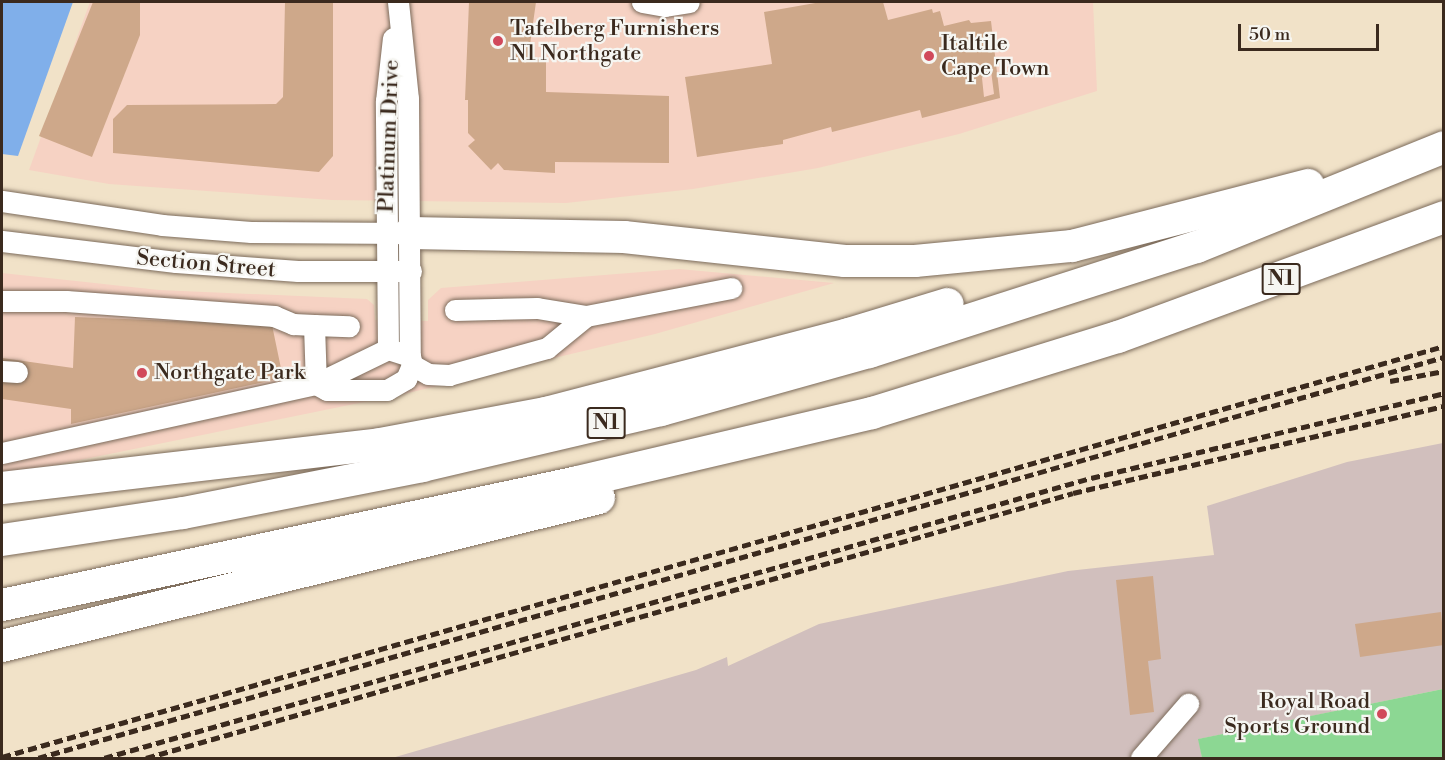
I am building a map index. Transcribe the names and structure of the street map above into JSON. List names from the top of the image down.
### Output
{
  "streets": {
    "highway": ["N1"],
    "street": ["Platinum Drive", "Section Street"]
  },
  "crossings": [
    ["Platinum Drive", "Section Street"]
  ],
  "places": [
    "Tafelberg Furnishers N1 Northgate",
    "Italtile Cape Town",
    "Northgate Park",
    "Royal Road Sports Ground"
  ],
  "scale_bar": "50 m"
}
